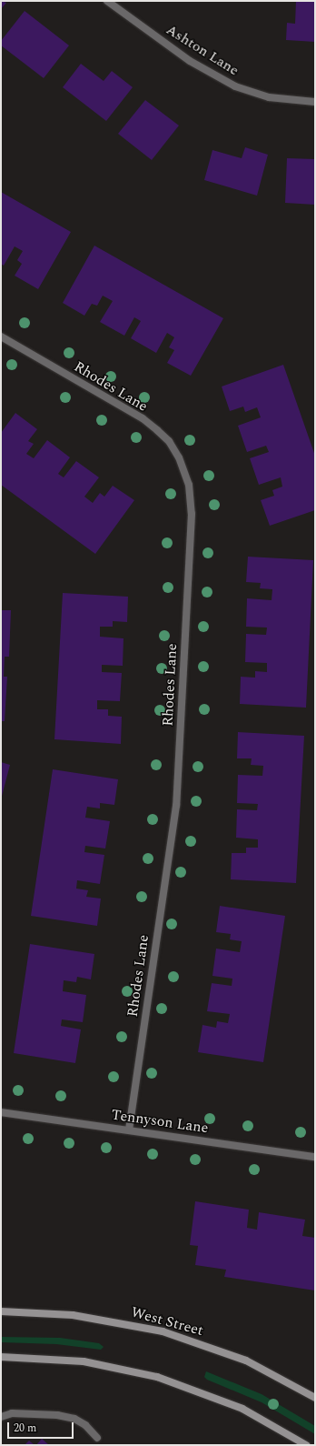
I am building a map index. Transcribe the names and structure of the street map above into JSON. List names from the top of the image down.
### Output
{
  "streets": {
    "street": [
      "Ashton Lane",
      "Rhodes Lane",
      "Tennyson Lane",
      "West Street"
    ]
  },
  "crossings": [
    ["Rhodes Lane", "Tennyson Lane"]
  ],
  "scale_bar": "20 m"
}
